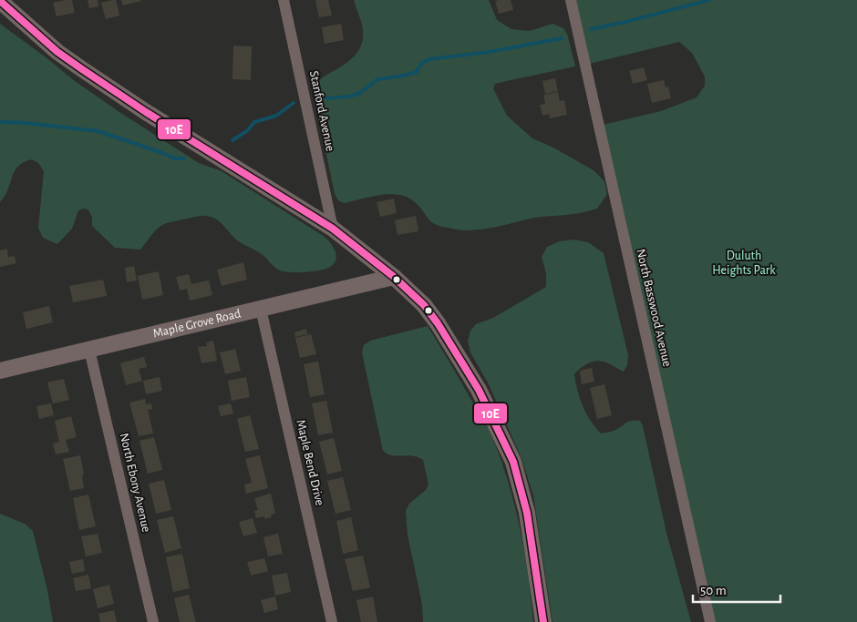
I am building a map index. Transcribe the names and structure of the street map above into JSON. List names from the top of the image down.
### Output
{
  "streets": {
    "street": [
      "Stanford Avenue",
      "North Basswood Avenue",
      "Maple Grove Road",
      "Maple Bend Drive",
      "North Ebony Avenue"
    ]
  },
  "crossings": [
    ["Maple Grove Road", "Maple Bend Drive"],
    ["Maple Grove Road", "North Ebony Avenue"]
  ],
  "parks": ["Duluth Heights Park"],
  "lines": ["transit line 10E"],
  "scale_bar": "50 m"
}
